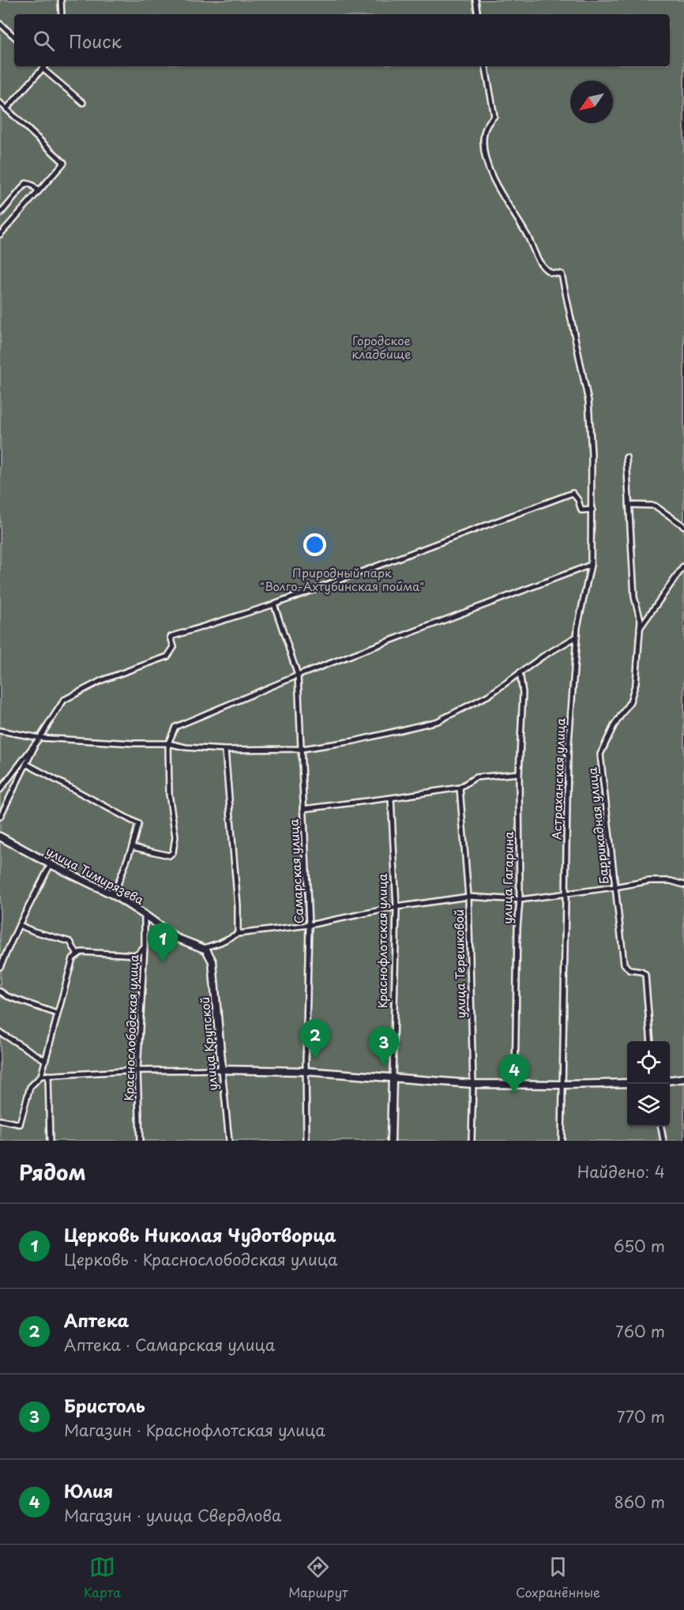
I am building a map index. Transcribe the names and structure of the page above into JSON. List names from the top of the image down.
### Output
{
  "streets": {
    "street": [
      "Астраханская улица",
      "Баррикадная улица",
      "Самарская улица",
      "улица Тимирязева",
      "улица Гагарина",
      "Краснофлотская улица",
      "улица Терешковой",
      "Краснослободская улица",
      "улица Крупской"
    ]
  },
  "crossings": [
    ["улица Тимирязева", "Краснослободская улица"],
    ["улица Тимирязева", "улица Крупской"]
  ],
  "parks": ["Городское кладбище", "Природный парк \"Волго-Ахтубинская пойма\""],
  "north": "bottom left",
  "page": {
    "search": "Поиск",
    "pins": [
      "1",
      "2",
      "3",
      "4"
    ],
    "heading": ["Рядом", "Найдено: 4"],
    "list": [
      {
        "mark": "1",
        "name": "Церковь Николая Чудотворца",
        "note": "Церковь · Краснослободская улица",
        "value": "650 m"
      },
      {
        "mark": "2",
        "name": "Аптека",
        "note": "Аптека · Самарская улица",
        "value": "760 m"
      },
      {
        "mark": "3",
        "name": "Бристоль",
        "note": "Магазин · Краснофлотская улица",
        "value": "770 m"
      },
      {
        "mark": "4",
        "name": "Юлия",
        "note": "Магазин · улица Свердлова",
        "value": "860 m"
      }
    ],
    "nav": ["Карта", "Маршрут", "Сохранённые"]
  }
}
